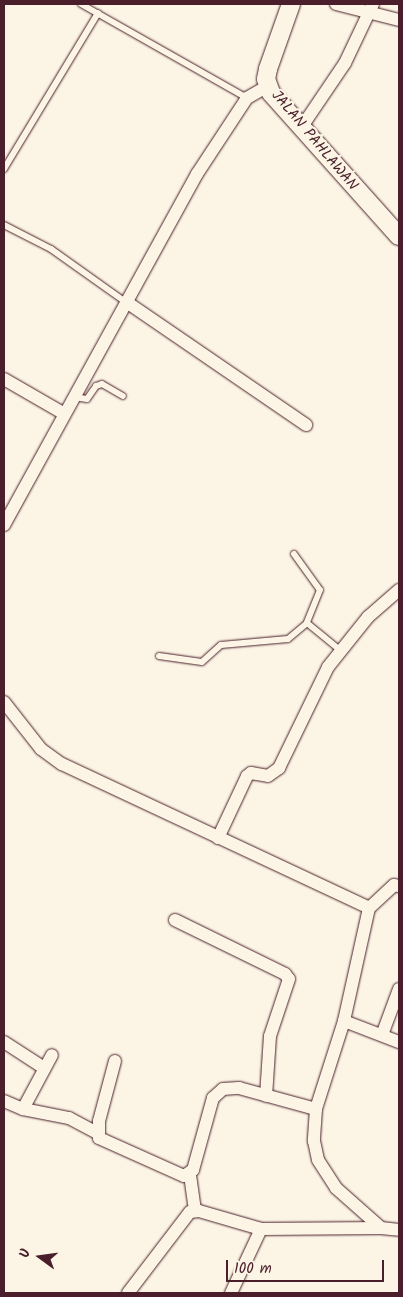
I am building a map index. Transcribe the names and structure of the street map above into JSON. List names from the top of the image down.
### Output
{
  "streets": {
    "main road": ["JALAN PAHLAWAN"]
  },
  "scale_bar": "100 m",
  "north": "left"
}
